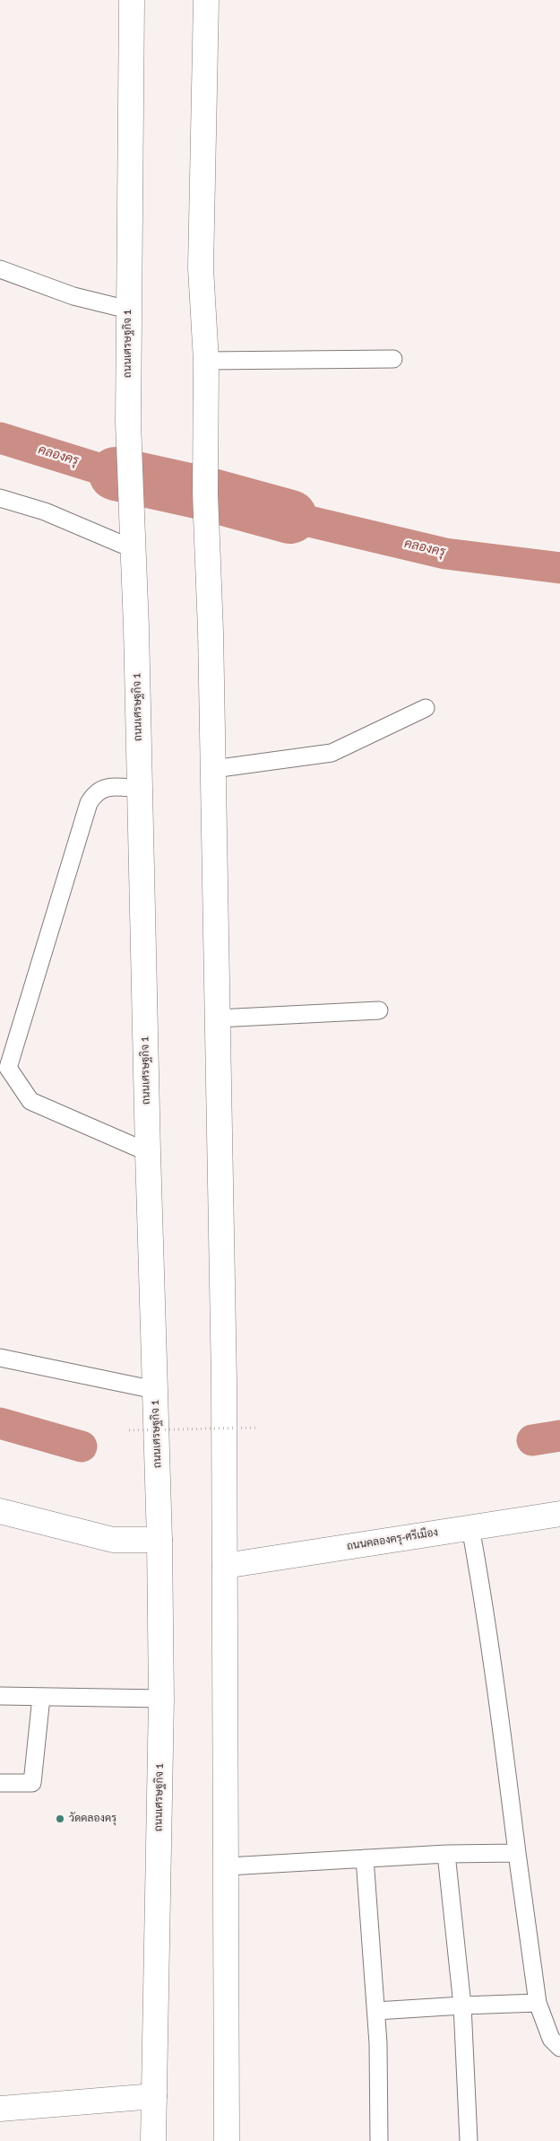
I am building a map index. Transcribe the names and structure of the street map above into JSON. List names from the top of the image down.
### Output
{
  "streets": {
    "main road": ["ถนนเศรษฐกิจ 1", "ถนนคลองครุ-ศรีเมือง"]
  },
  "water": ["คลองครุ"],
  "places": ["วัดคลองครุ"]
}
